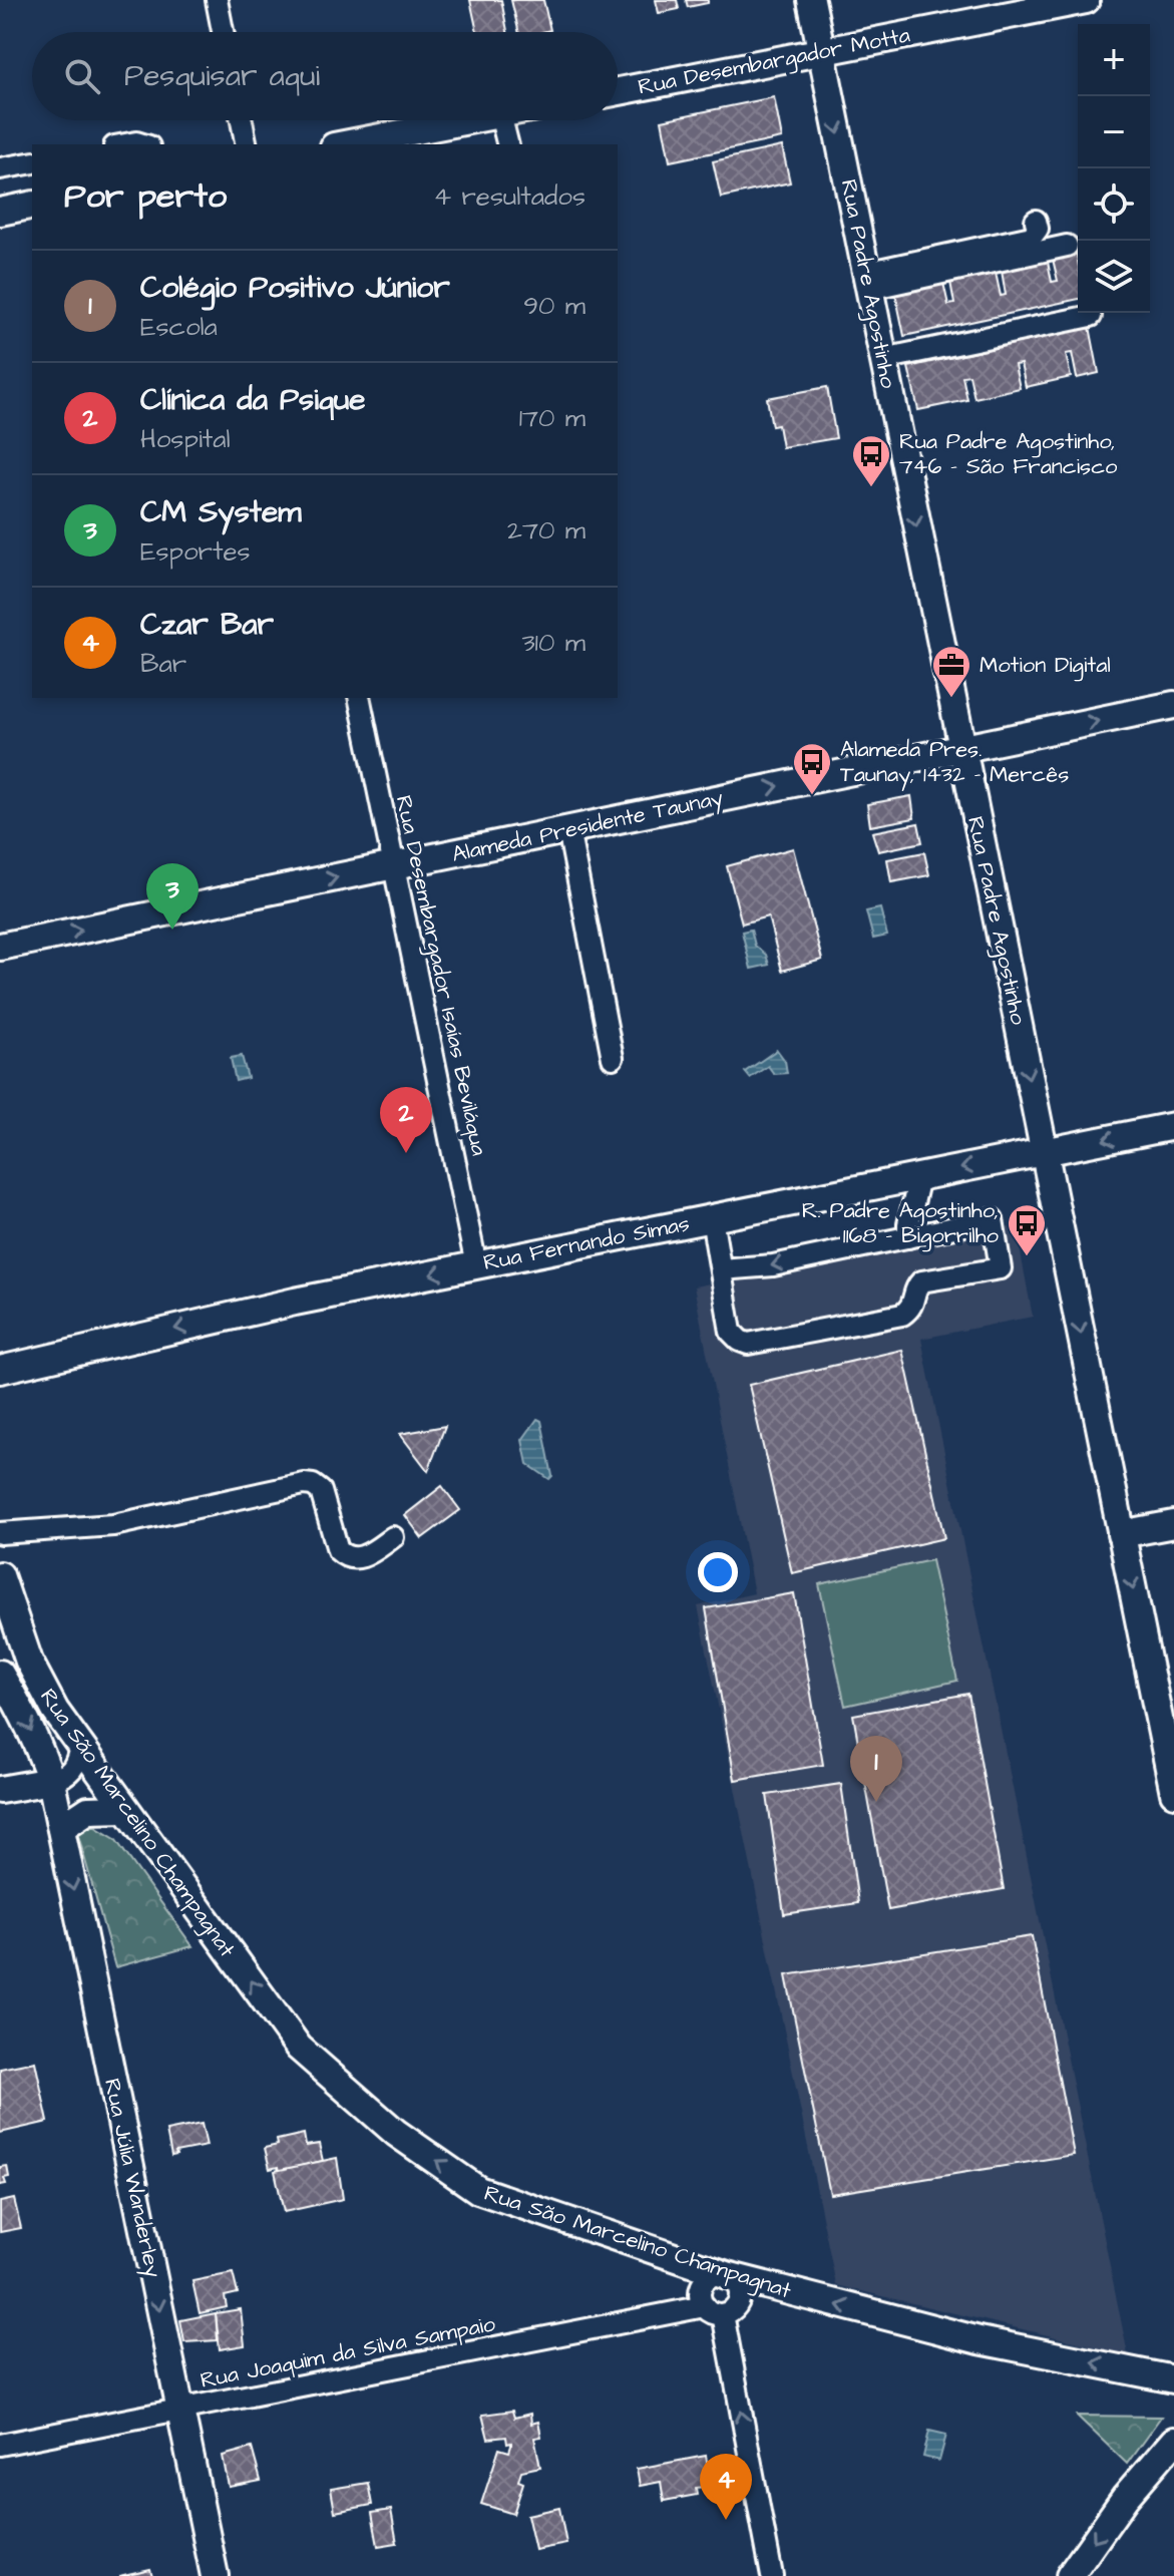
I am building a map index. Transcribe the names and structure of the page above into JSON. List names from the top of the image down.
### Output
{
  "streets": {
    "main road": [
      "Rua Desembargador Motta",
      "Rua Padre Agostinho",
      "Alameda Presidente Taunay",
      "Rua Fernando Simas",
      "Rua São Marcelino Champagnat",
      "Rua Júlia Wanderley"
    ],
    "street": ["Rua Desembargador Isaías Beviláqua", "Rua Joaquim da Silva Sampaio"]
  },
  "crossings": [
    ["Rua Desembargador Motta", "Rua Padre Agostinho"],
    ["Rua Padre Agostinho", "Alameda Presidente Taunay"],
    ["Rua Padre Agostinho", "Rua Fernando Simas"],
    ["Alameda Presidente Taunay", "Rua Desembargador Isaías Beviláqua"],
    ["Rua Desembargador Isaías Beviláqua", "Rua Fernando Simas"],
    ["Rua São Marcelino Champagnat", "Rua Júlia Wanderley"],
    ["Rua São Marcelino Champagnat", "Rua Joaquim da Silva Sampaio"],
    ["Rua Júlia Wanderley", "Rua Joaquim da Silva Sampaio"]
  ],
  "one_way": [
    "Rua Padre Agostinho",
    "Alameda Presidente Taunay",
    "Rua Fernando Simas",
    "Rua São Marcelino Champagnat",
    "Rua Júlia Wanderley"
  ],
  "places": {
    "bus stop": ["Rua Padre Agostinho, 746 - São Francisco", "Alameda Pres. Taunay, 1432 - Mercês", "R. Padre Agostinho, 1168 - Bigorrilho"],
    "office": ["Motion Digital"]
  },
  "page": {
    "map_buttons": ["+", "−"],
    "search": "Pesquisar aqui",
    "heading": ["Por perto", "4 resultados"],
    "list": [
      {
        "mark": "1",
        "name": "Colégio Positivo Júnior",
        "note": "Escola",
        "value": "90 m"
      },
      {
        "mark": "2",
        "name": "Clínica da Psique",
        "note": "Hospital",
        "value": "170 m"
      },
      {
        "mark": "3",
        "name": "CM System",
        "note": "Esportes",
        "value": "270 m"
      },
      {
        "mark": "4",
        "name": "Czar Bar",
        "note": "Bar",
        "value": "310 m"
      }
    ],
    "pins": [
      "3",
      "2",
      "1",
      "4"
    ]
  }
}
